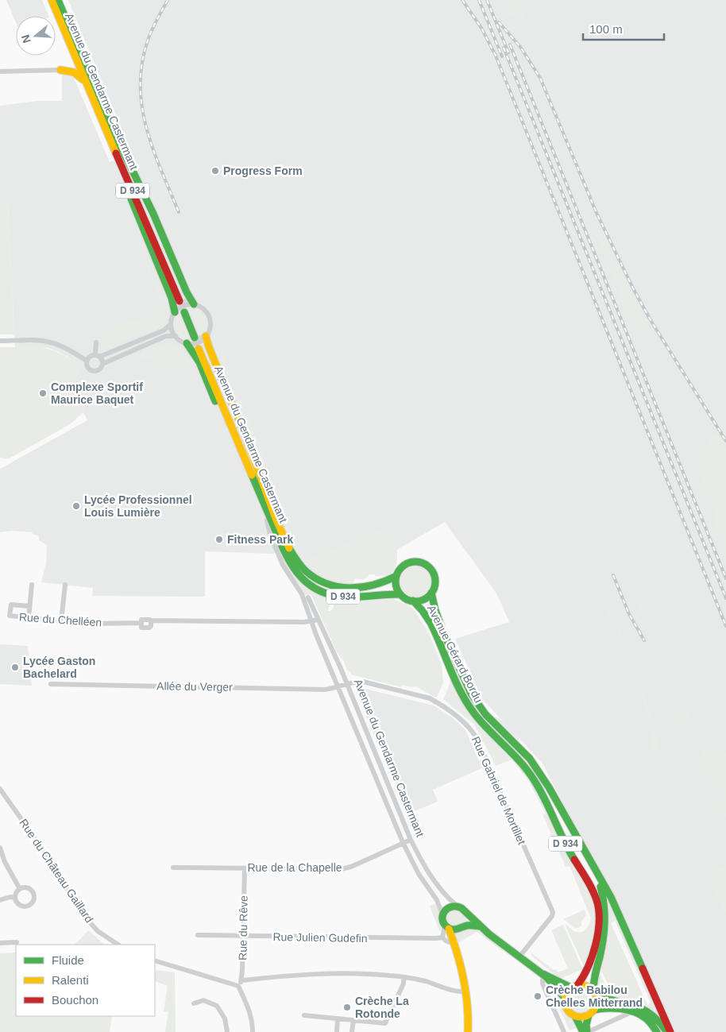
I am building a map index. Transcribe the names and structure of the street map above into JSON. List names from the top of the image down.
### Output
{
  "streets": {
    "main road": ["Avenue du Gendarme Castermant", "D 934", "Avenue Gérard Bordu"],
    "street": [
      "Rue du Chelléen",
      "Allée du Verger",
      "Rue Gabriel de Mortillet",
      "Rue de la Chapelle",
      "Rue du Château Gaillard",
      "Rue du Rêve",
      "Rue Julien Gudefin"
    ]
  },
  "crossings": [
    ["Avenue du Gendarme Castermant", "Rue du Chelléen"],
    ["Avenue du Gendarme Castermant", "Avenue Gérard Bordu"],
    ["Avenue du Gendarme Castermant", "Allée du Verger"],
    ["Avenue du Gendarme Castermant", "Rue Gabriel de Mortillet"],
    ["Avenue du Gendarme Castermant", "Rue de la Chapelle"],
    ["D 934", "Avenue Gérard Bordu"],
    ["Allée du Verger", "Rue Gabriel de Mortillet"],
    ["Rue de la Chapelle", "Rue du Rêve"],
    ["Rue du Rêve", "Rue Julien Gudefin"]
  ],
  "places": [
    "Progress Form",
    "Complexe Sportif Maurice Baquet",
    "Lycée Professionnel Louis Lumière",
    "Fitness Park",
    "Lycée Gaston Bachelard",
    "Crèche Babilou Chelles Mitterrand",
    "Crèche La Rotonde"
  ],
  "legend": ["Fluide", "Ralenti", "Bouchon"],
  "scale_bar": "100 m",
  "north": "left"
}
